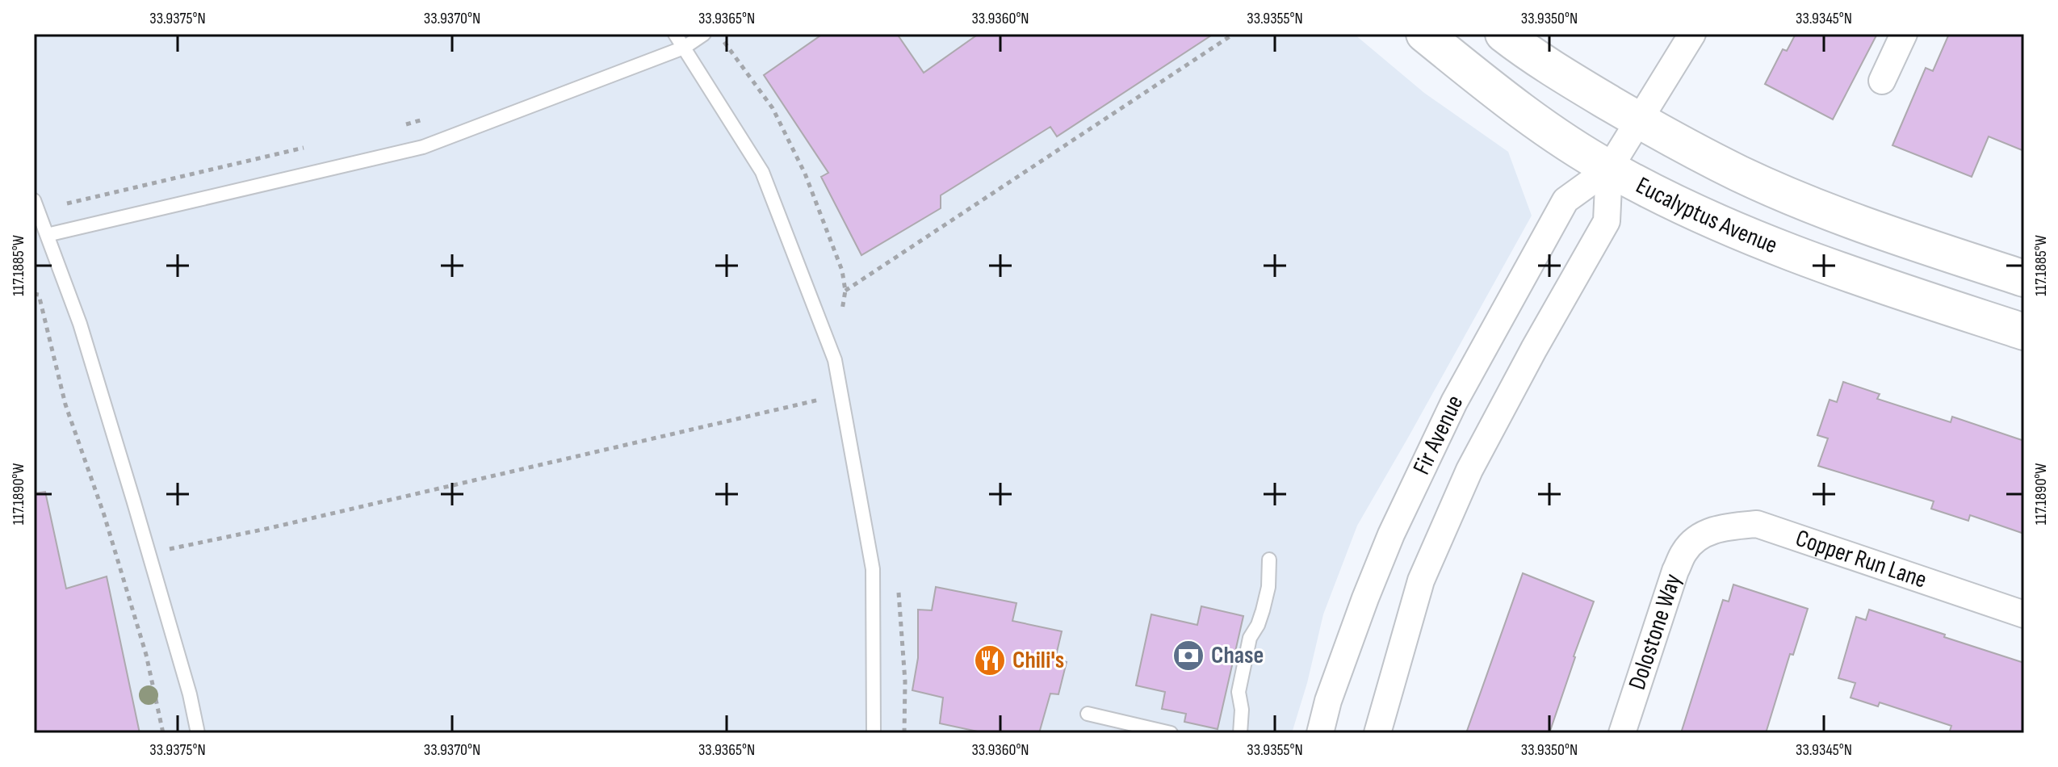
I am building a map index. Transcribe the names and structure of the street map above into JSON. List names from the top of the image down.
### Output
{
  "streets": {
    "main road": ["Eucalyptus Avenue"],
    "street": ["Fir Avenue", "Copper Run Lane", "Dolostone Way"]
  },
  "crossings": [
    ["Eucalyptus Avenue", "Fir Avenue"],
    ["Copper Run Lane", "Dolostone Way"]
  ],
  "places": {
    "bank": ["Chase"],
    "restaurant": ["Chili's"]
  },
  "coordinates": [
    "33.9375°N",
    "33.9370°N",
    "33.9365°N",
    "33.9360°N",
    "33.9355°N",
    "33.9350°N",
    "33.9345°N",
    "117.1885°W",
    "117.1890°W"
  ]
}
